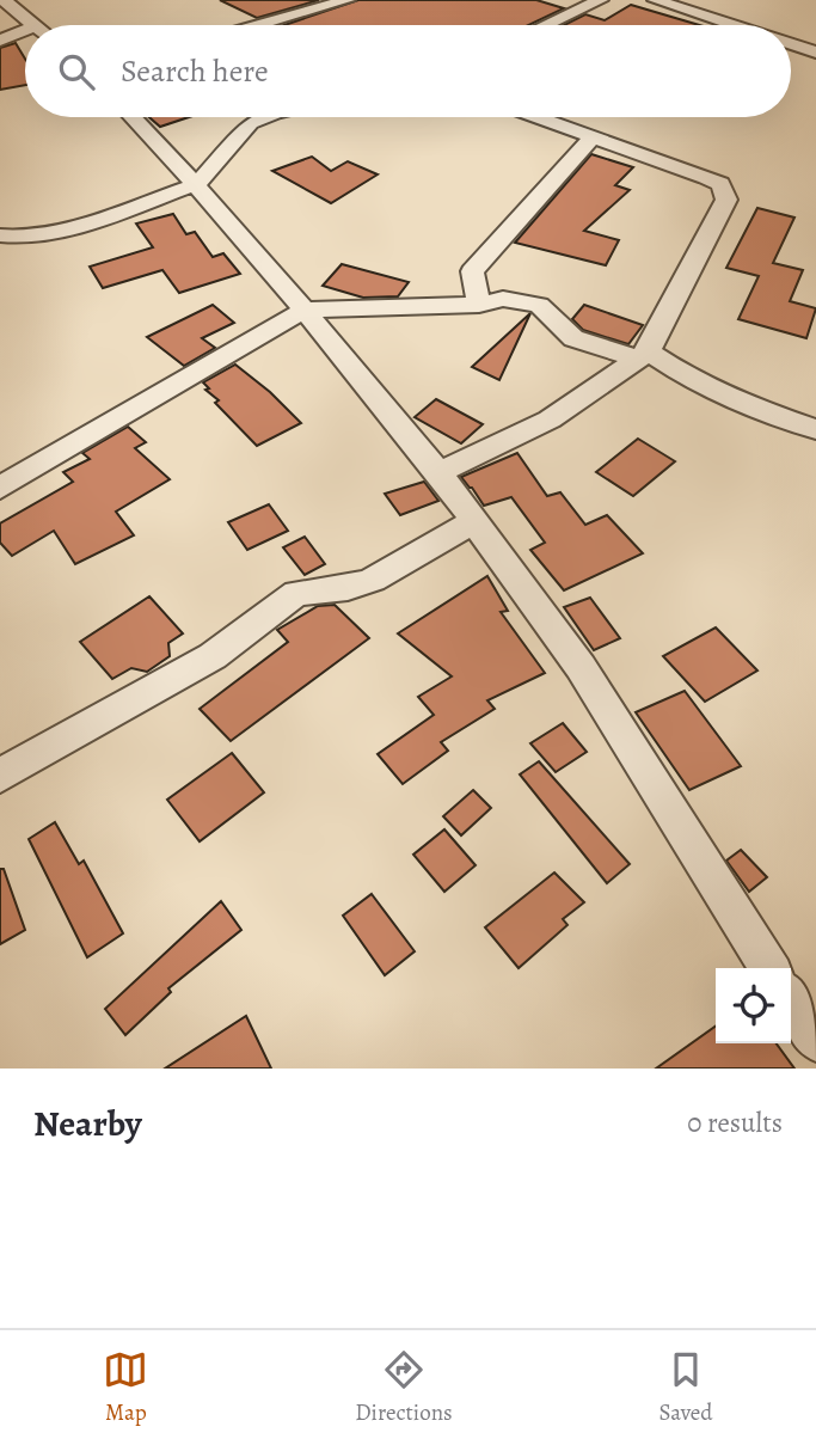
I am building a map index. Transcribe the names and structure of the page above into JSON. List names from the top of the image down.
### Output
{
  "page": {
    "search": "Search here",
    "heading": ["Nearby", "0 results"],
    "nav": ["Map", "Directions", "Saved"]
  }
}
